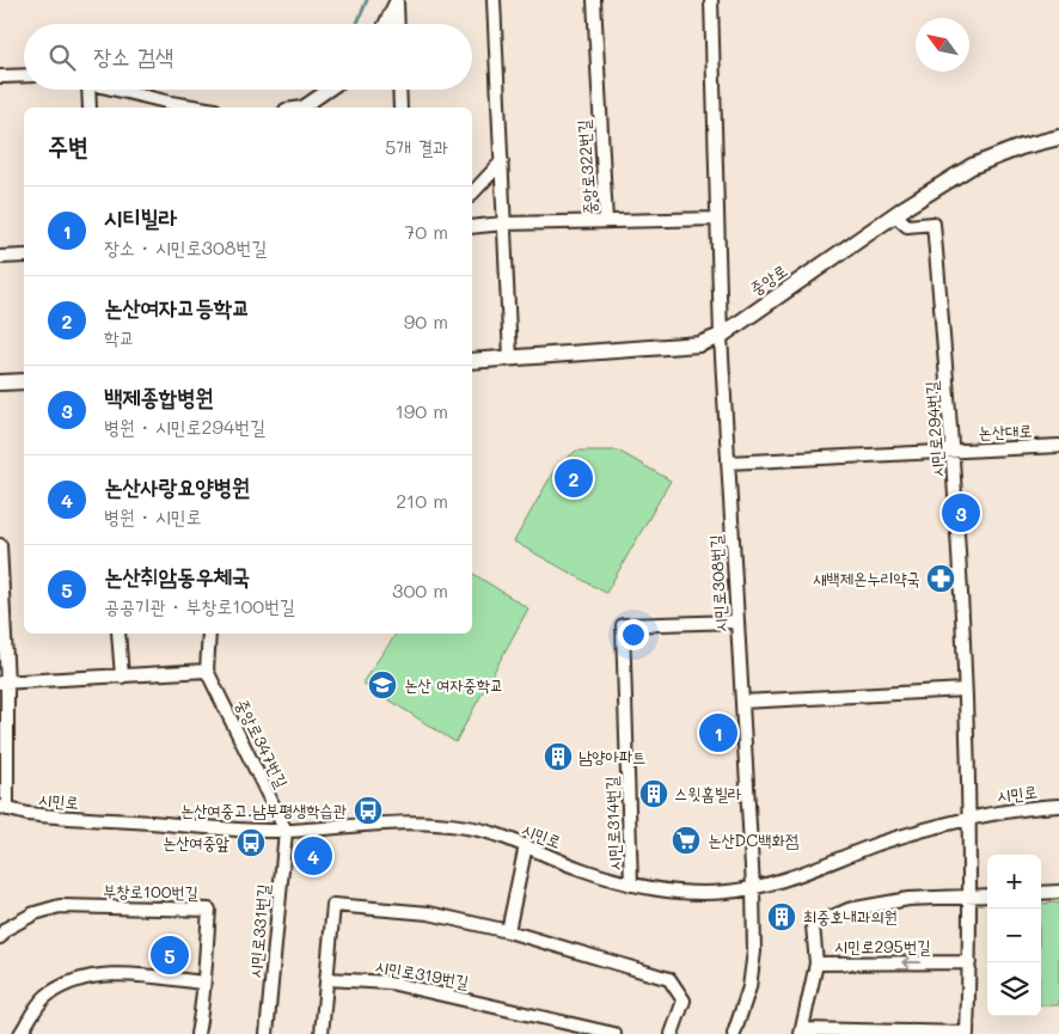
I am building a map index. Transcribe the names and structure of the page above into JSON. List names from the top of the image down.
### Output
{
  "streets": {
    "street": [
      "중앙로322번길",
      "중앙로",
      "시민로294번길",
      "논산대로",
      "시민로308번길",
      "중앙로347번길",
      "시민로",
      "시민로314번길",
      "부창로100번길",
      "시민로331번길",
      "시민로295번길",
      "시민로319번길"
    ]
  },
  "crossings": [
    ["중앙로", "시민로294번길"],
    ["중앙로", "시민로308번길"],
    ["시민로294번길", "논산대로"],
    ["시민로294번길", "시민로"],
    ["시민로308번길", "시민로"],
    ["시민로308번길", "시민로314번길"],
    ["중앙로347번길", "시민로"],
    ["중앙로347번길", "시민로331번길"],
    ["시민로", "시민로314번길"],
    ["시민로", "시민로331번길"]
  ],
  "places": {
    "pharmacy": ["새백제온누리약국"],
    "school or university": ["논산 여자중학교"],
    "building": ["남양아파트", "스윗홈빌라", "최중호내과의원"],
    "bus stop": ["논산여중고.남부평생학습관", "논산여중앞"],
    "supermarket": ["논산DC백화점"]
  },
  "north": "top left",
  "page": {
    "search": "장소 검색",
    "heading": ["주변", "5개 결과"],
    "list": [
      {
        "mark": "1",
        "name": "시티빌라",
        "note": "장소 · 시민로308번길",
        "value": "70 m"
      },
      {
        "mark": "2",
        "name": "논산여자고등학교",
        "note": "학교",
        "value": "90 m"
      },
      {
        "mark": "3",
        "name": "백제종합병원",
        "note": "병원 · 시민로294번길",
        "value": "190 m"
      },
      {
        "mark": "4",
        "name": "논산사랑요양병원",
        "note": "병원 · 시민로",
        "value": "210 m"
      },
      {
        "mark": "5",
        "name": "논산취암동우체국",
        "note": "공공기관 · 부창로100번길",
        "value": "300 m"
      }
    ],
    "pins": [
      "2",
      "3",
      "1",
      "4",
      "5"
    ],
    "map_buttons": ["+", "−"]
  }
}
